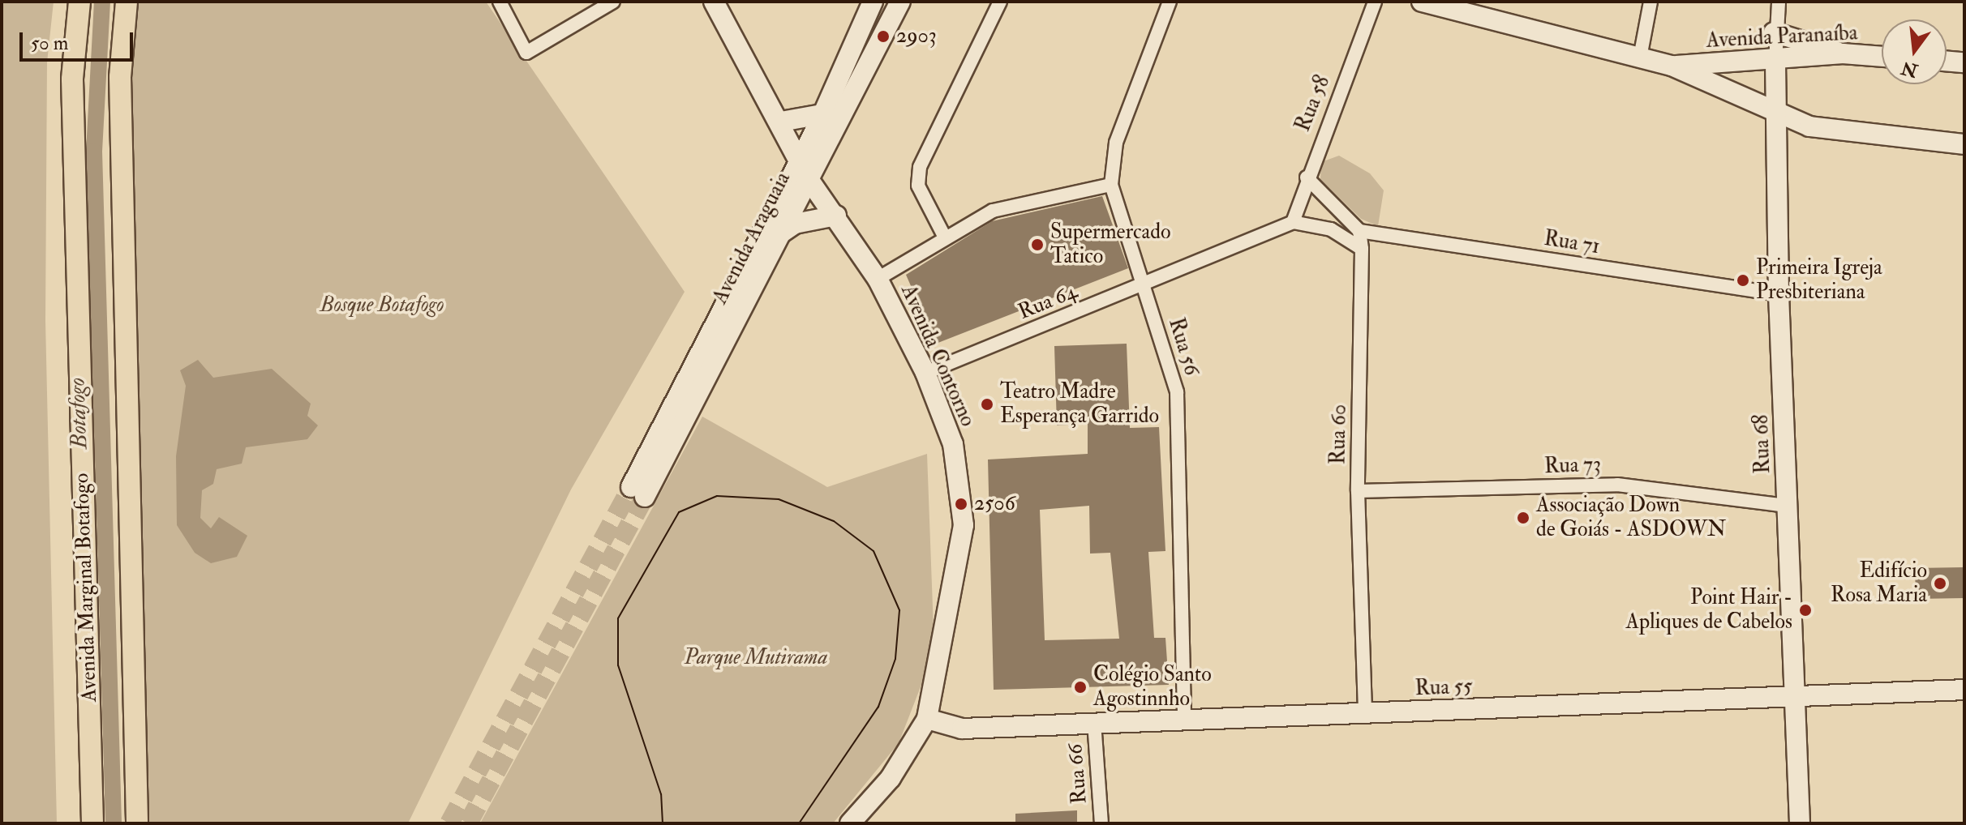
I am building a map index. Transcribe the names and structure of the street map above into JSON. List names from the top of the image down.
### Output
{
  "streets": {
    "main road": ["Avenida Marginal Botafogo"],
    "street": [
      "Avenida Paranaíba",
      "Rua 58",
      "Avenida Araguaia",
      "Rua 71",
      "Rua 64",
      "Rua 56",
      "Avenida Contorno",
      "Rua 60",
      "Rua 68",
      "Rua 73",
      "Rua 55",
      "Rua 66"
    ]
  },
  "crossings": [
    ["Avenida Paranaíba", "Rua 68"],
    ["Rua 58", "Rua 64"],
    ["Avenida Araguaia", "Avenida Contorno"],
    ["Rua 71", "Rua 60"],
    ["Rua 71", "Rua 68"],
    ["Rua 64", "Rua 56"],
    ["Rua 64", "Avenida Contorno"],
    ["Rua 56", "Rua 55"],
    ["Avenida Contorno", "Rua 55"],
    ["Rua 60", "Rua 73"],
    ["Rua 60", "Rua 55"],
    ["Rua 68", "Rua 73"],
    ["Rua 68", "Rua 55"],
    ["Rua 55", "Rua 66"]
  ],
  "water": ["Botafogo"],
  "parks": ["Bosque Botafogo", "Parque Mutirama"],
  "places": [
    "2903",
    "Supermercado Tatico",
    "Primeira Igreja Presbiteriana",
    "Teatro Madre Esperança Garrido",
    "2506",
    "Associação Down de Goiás - ASDOWN",
    "Edifício Rosa Maria",
    "Point Hair - Apliques de Cabelos",
    "Colégio Santo Agostinnho"
  ],
  "scale_bar": "50 m",
  "north": "bottom"
}
